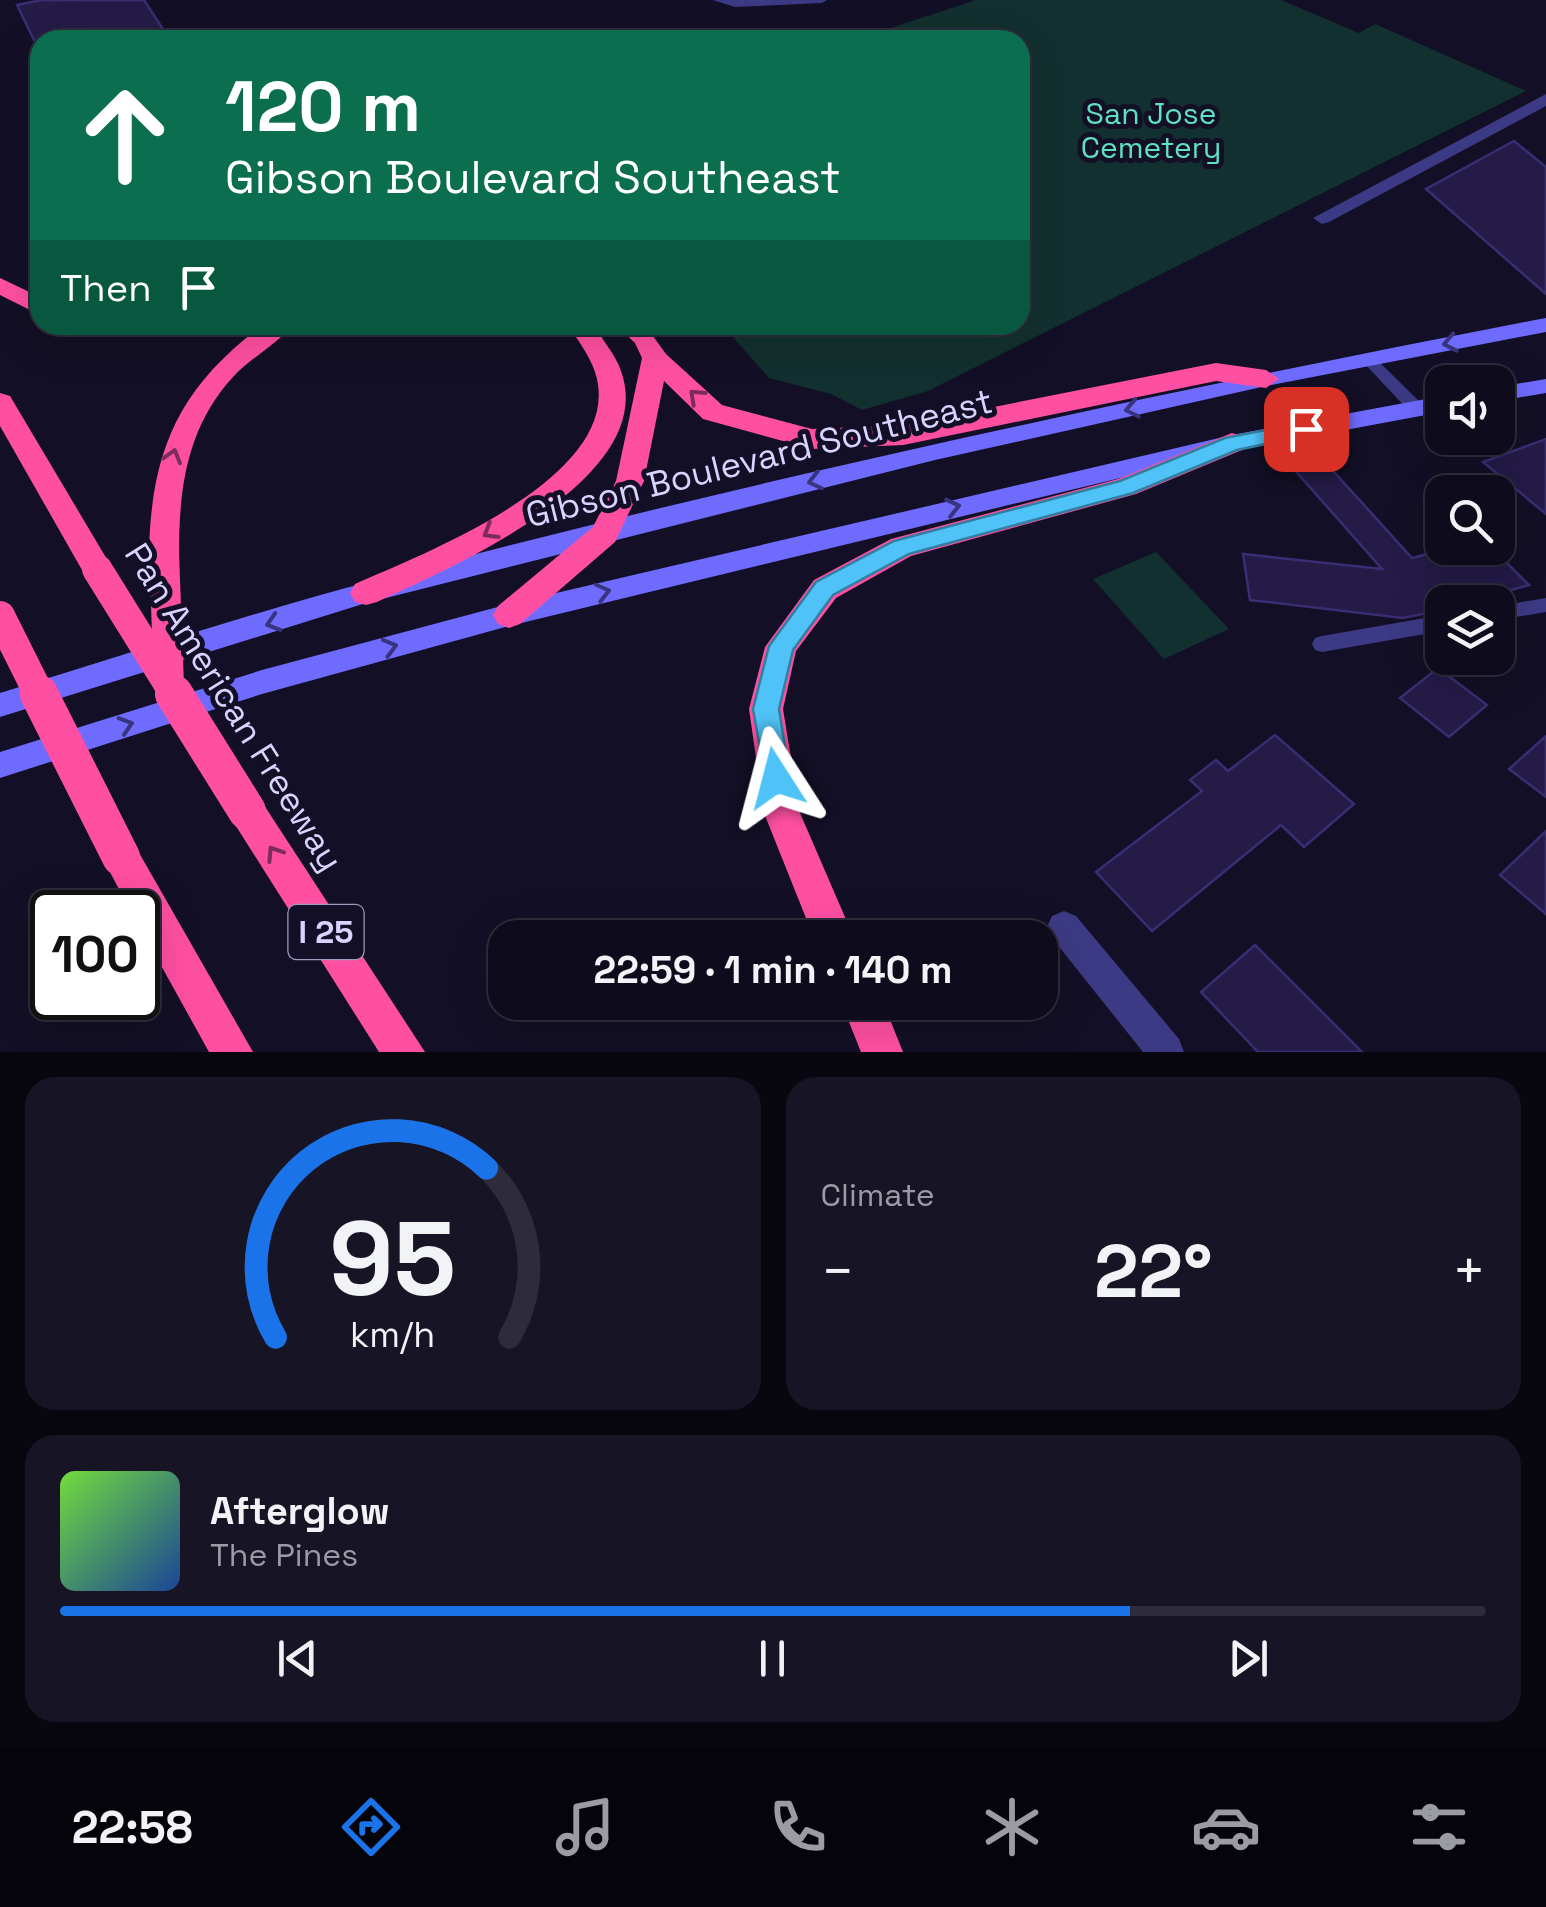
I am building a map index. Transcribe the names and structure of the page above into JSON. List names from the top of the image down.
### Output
{
  "streets": {
    "highway": ["Pan American Freeway", "I 25"],
    "main road": ["Gibson Boulevard Southeast"]
  },
  "parks": ["San Jose Cemetery"],
  "page": {
    "turn": ["120 m", "Gibson Boulevard Southeast"],
    "then": "Then",
    "limit": "100",
    "trip": "22:59 · 1 min · 140 m",
    "tile": "Climate",
    "heat": ["−", "22°", "+"],
    "song": ["Afterglow", "The Pines"],
    "tabs": "22:58",
    "gauge": ["95", "km/h"]
  }
}
